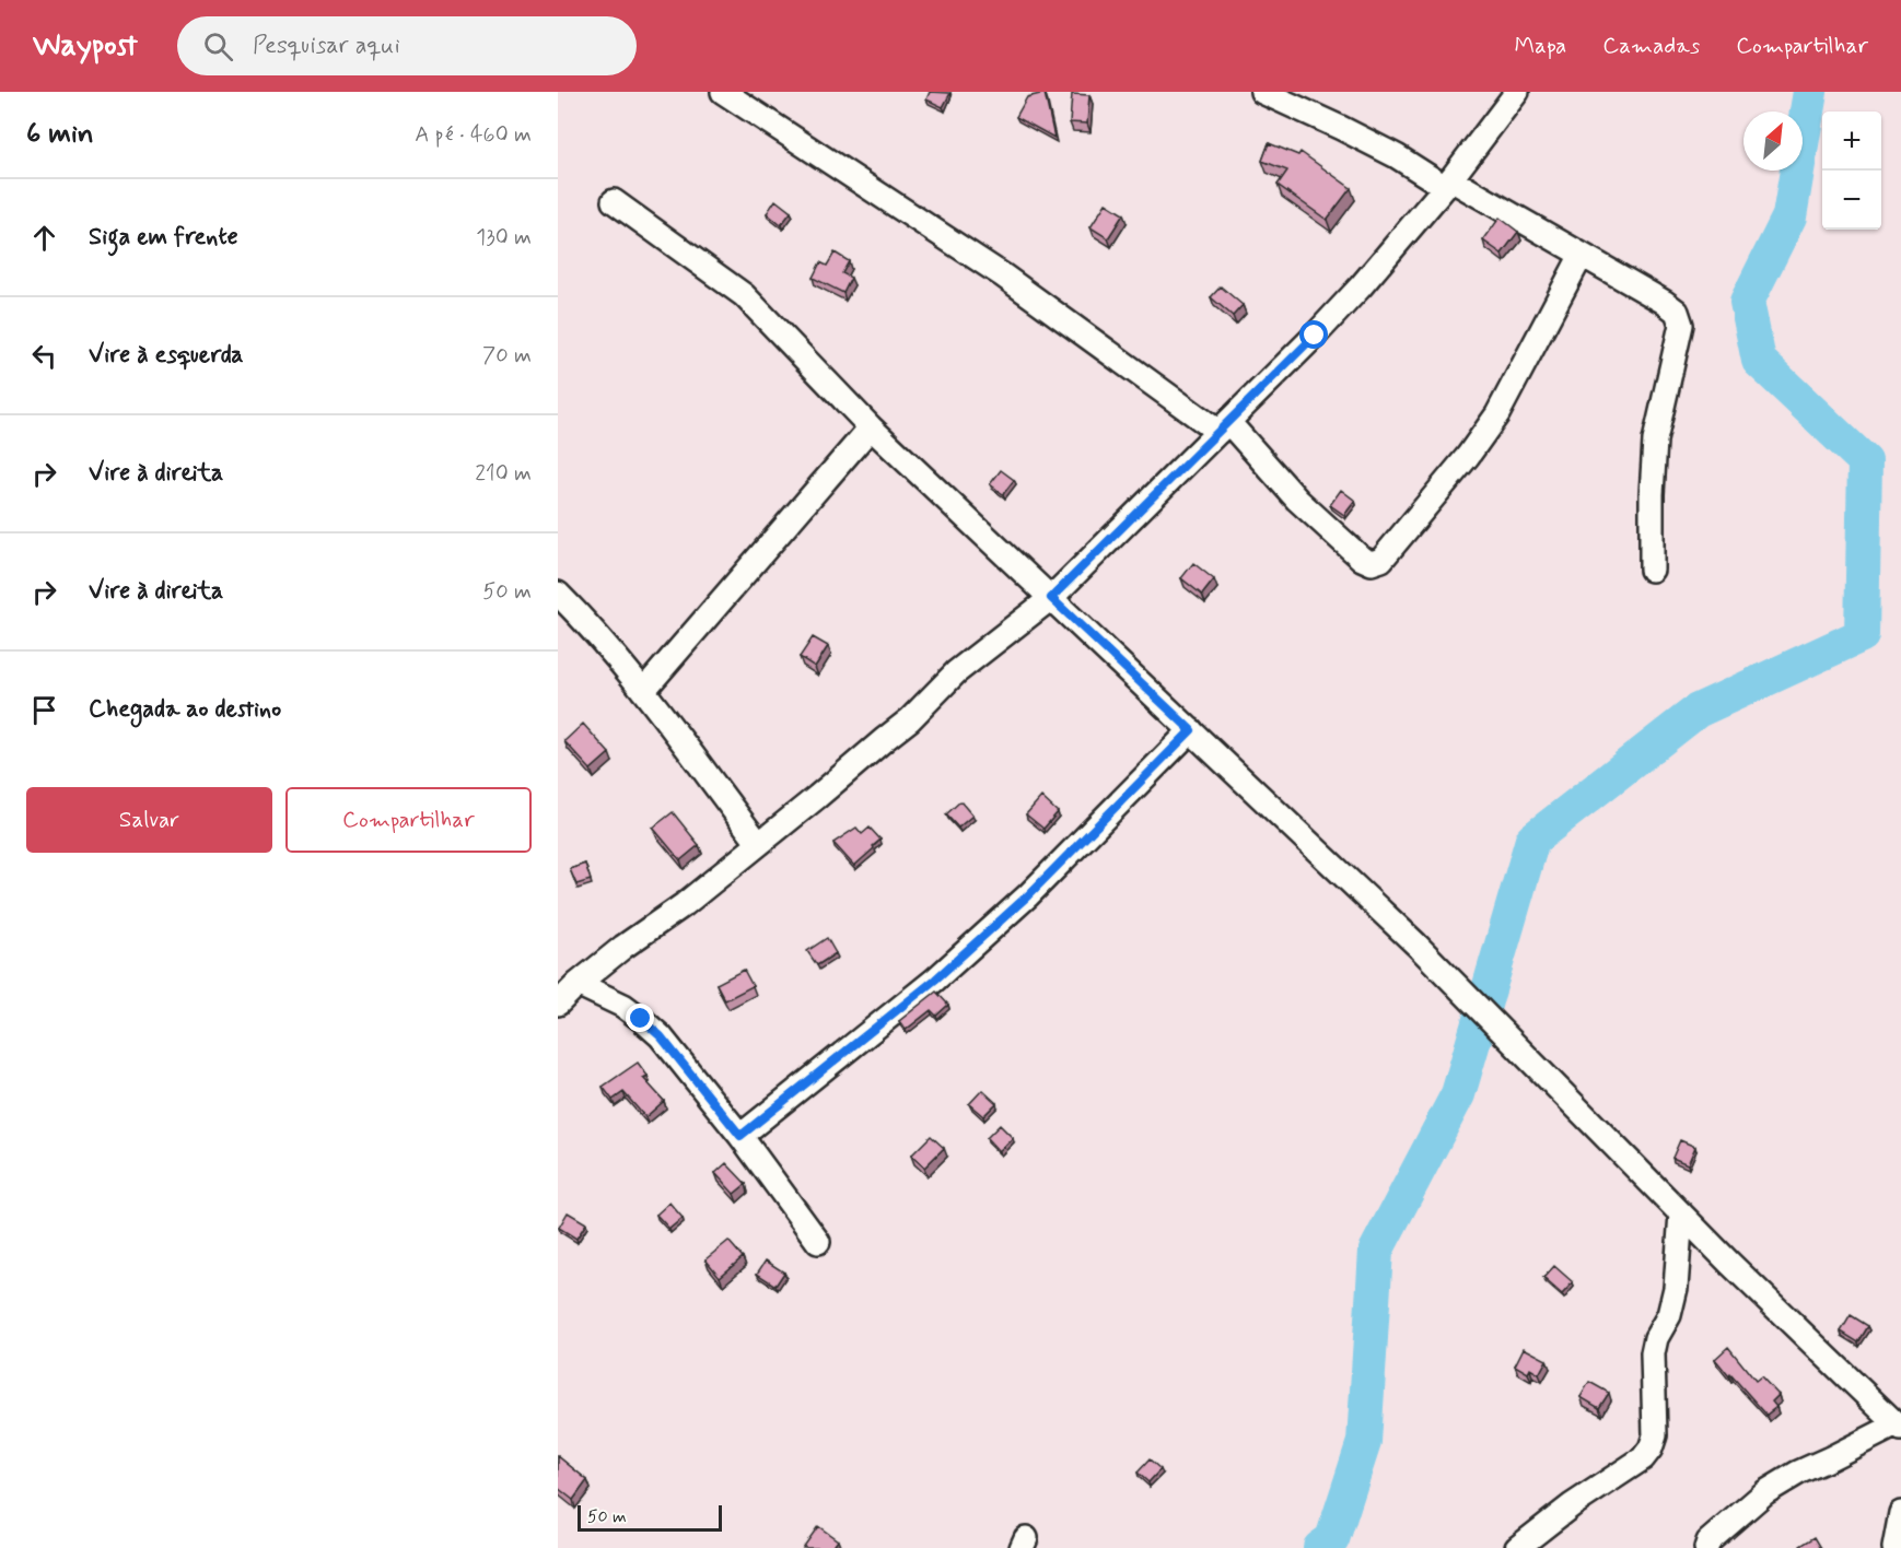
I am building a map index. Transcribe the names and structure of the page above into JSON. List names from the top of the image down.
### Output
{
  "scale_bar": "50 m",
  "north": "top right",
  "page": {
    "header": "Waypost",
    "search": "Pesquisar aqui",
    "nav": ["Mapa", "Camadas", "Compartilhar"],
    "heading": ["6 min", "A pé · 460 m"],
    "map_buttons": ["+", "−"],
    "list": [
      ["Siga em frente", "130 m"],
      ["Vire à esquerda", "70 m"],
      ["Vire à direita", "210 m"],
      ["Vire à direita", "50 m"],
      "Chegada ao destino"
    ],
    "buttons": ["Salvar", "Compartilhar"],
    "scale": "50 m"
  }
}
